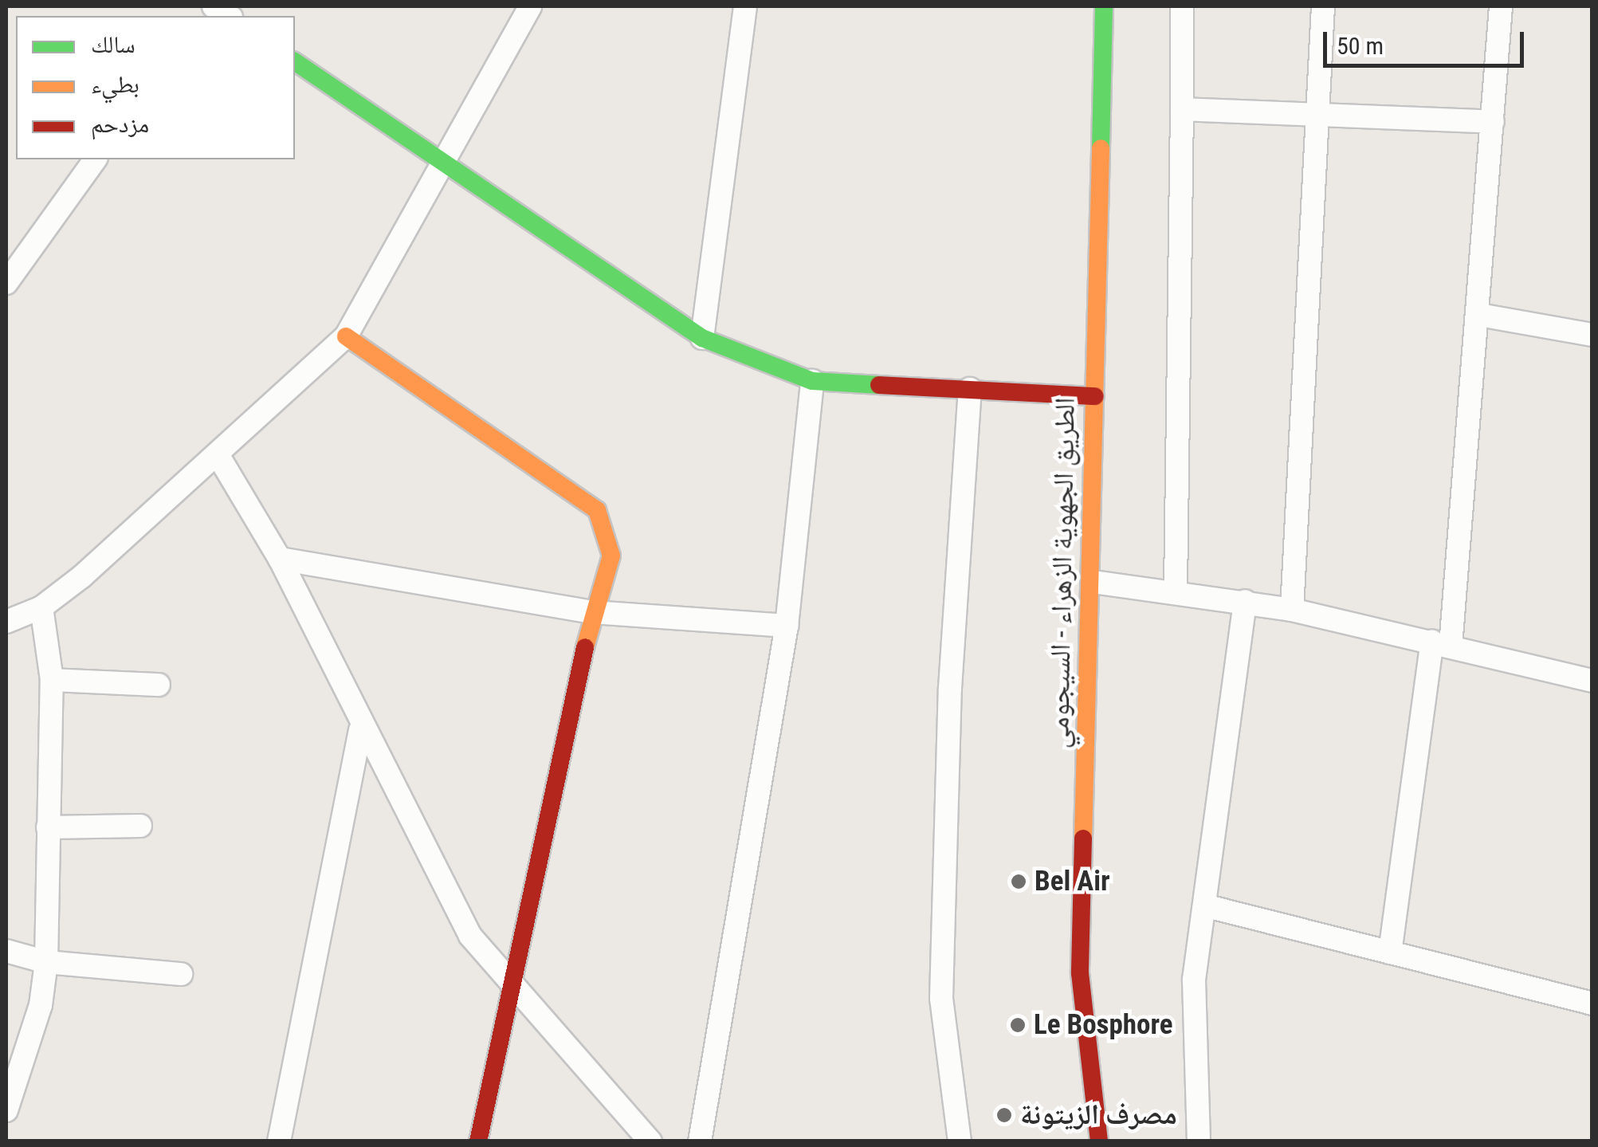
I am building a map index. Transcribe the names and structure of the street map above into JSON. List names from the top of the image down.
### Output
{
  "streets": {
    "street": ["الطريق الجهوية الزهراء - السيجومي"]
  },
  "places": ["Bel Air", "Le Bosphore", "مصرف الزيتونة"],
  "legend": ["سالك", "بطيء", "مزدحم"],
  "scale_bar": "50 m"
}
